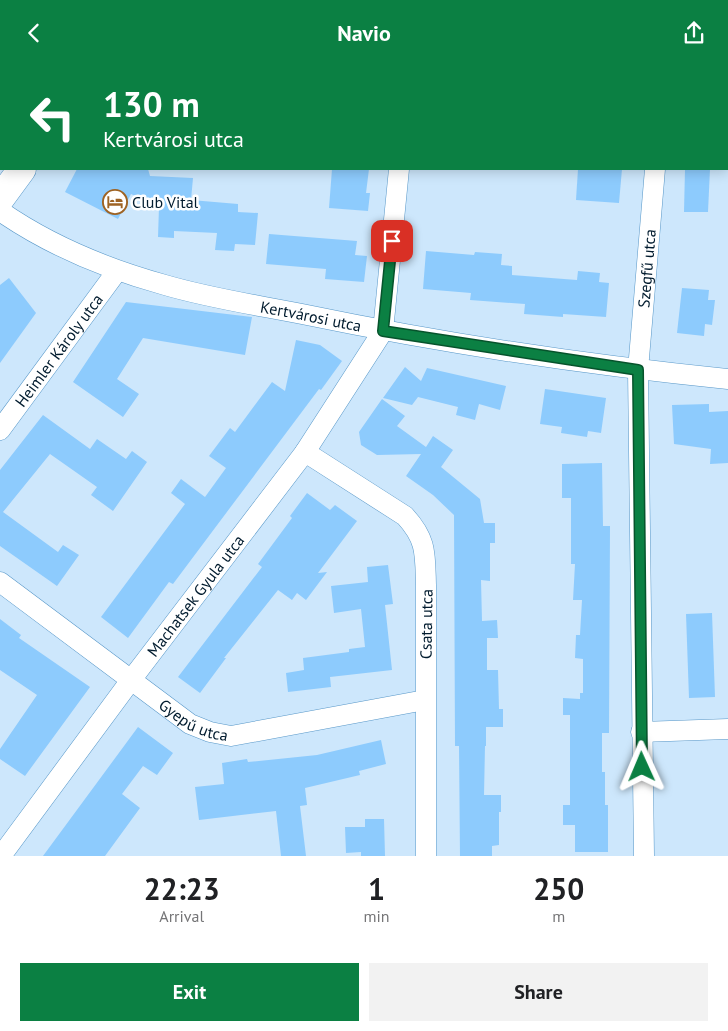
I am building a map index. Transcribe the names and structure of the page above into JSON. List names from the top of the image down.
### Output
{
  "streets": {
    "street": [
      "Szegfű utca",
      "Kertvárosi utca",
      "Heimler Károly utca",
      "Machatsek Gyula utca",
      "Csata utca",
      "Gyepű utca"
    ]
  },
  "crossings": [
    ["Szegfű utca", "Kertvárosi utca"],
    ["Kertvárosi utca", "Heimler Károly utca"],
    ["Kertvárosi utca", "Machatsek Gyula utca"],
    ["Machatsek Gyula utca", "Csata utca"],
    ["Machatsek Gyula utca", "Gyepű utca"],
    ["Csata utca", "Gyepű utca"]
  ],
  "places": {
    "hotel": ["Club Vital"]
  },
  "page": {
    "header": "Navio",
    "turn": ["130 m", "Kertvárosi utca"],
    "eta": [
      "22:23",
      "Arrival",
      "1",
      "min",
      "250",
      "m"
    ],
    "buttons": ["Exit", "Share"]
  }
}
